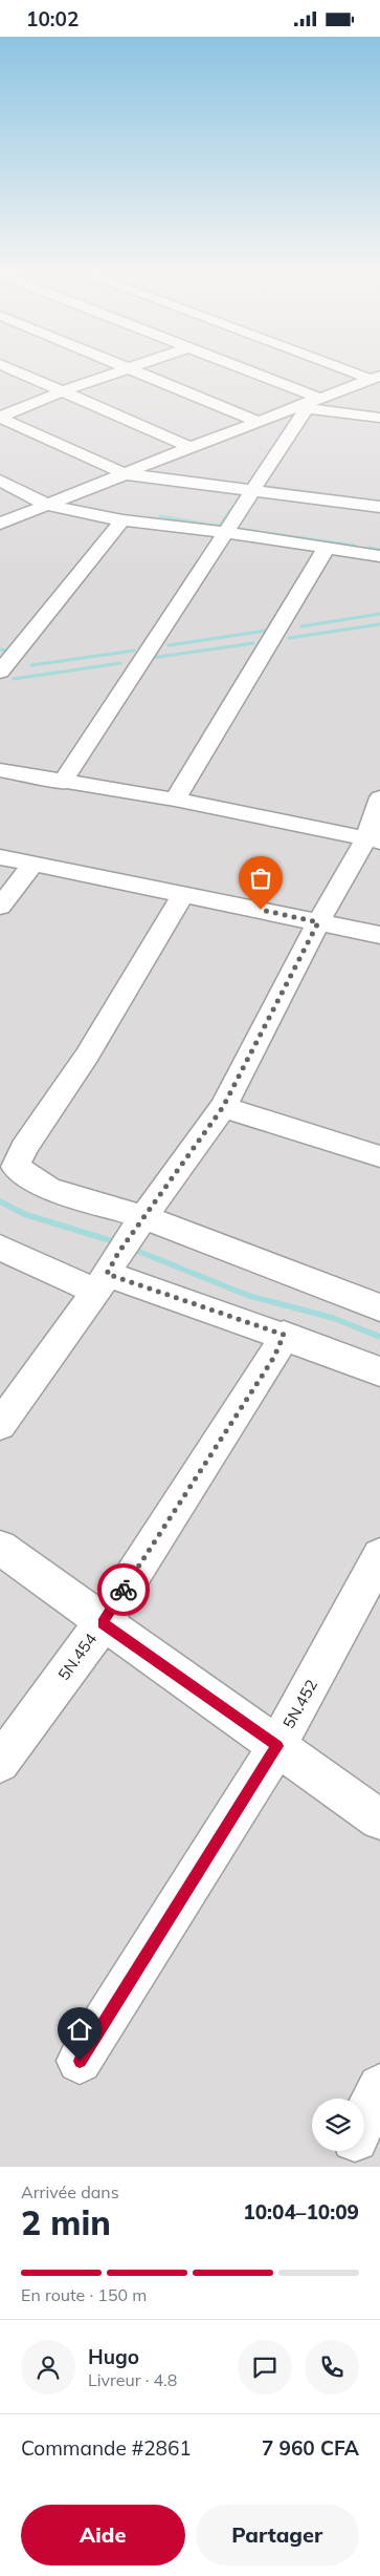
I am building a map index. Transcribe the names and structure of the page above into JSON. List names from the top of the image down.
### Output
{
  "streets": {
    "street": ["5N.454", "5N.452"]
  },
  "page": {
    "status": "10:02",
    "heading": ["2 min", "Arrivée dans", "10:04–10:09"],
    "panel": [
      "Hugo",
      "Livreur · 4.8",
      "Commande #2861",
      "7 960 CFA"
    ],
    "bar": "En route · 150 m",
    "buttons": ["Aide", "Partager"]
  }
}
